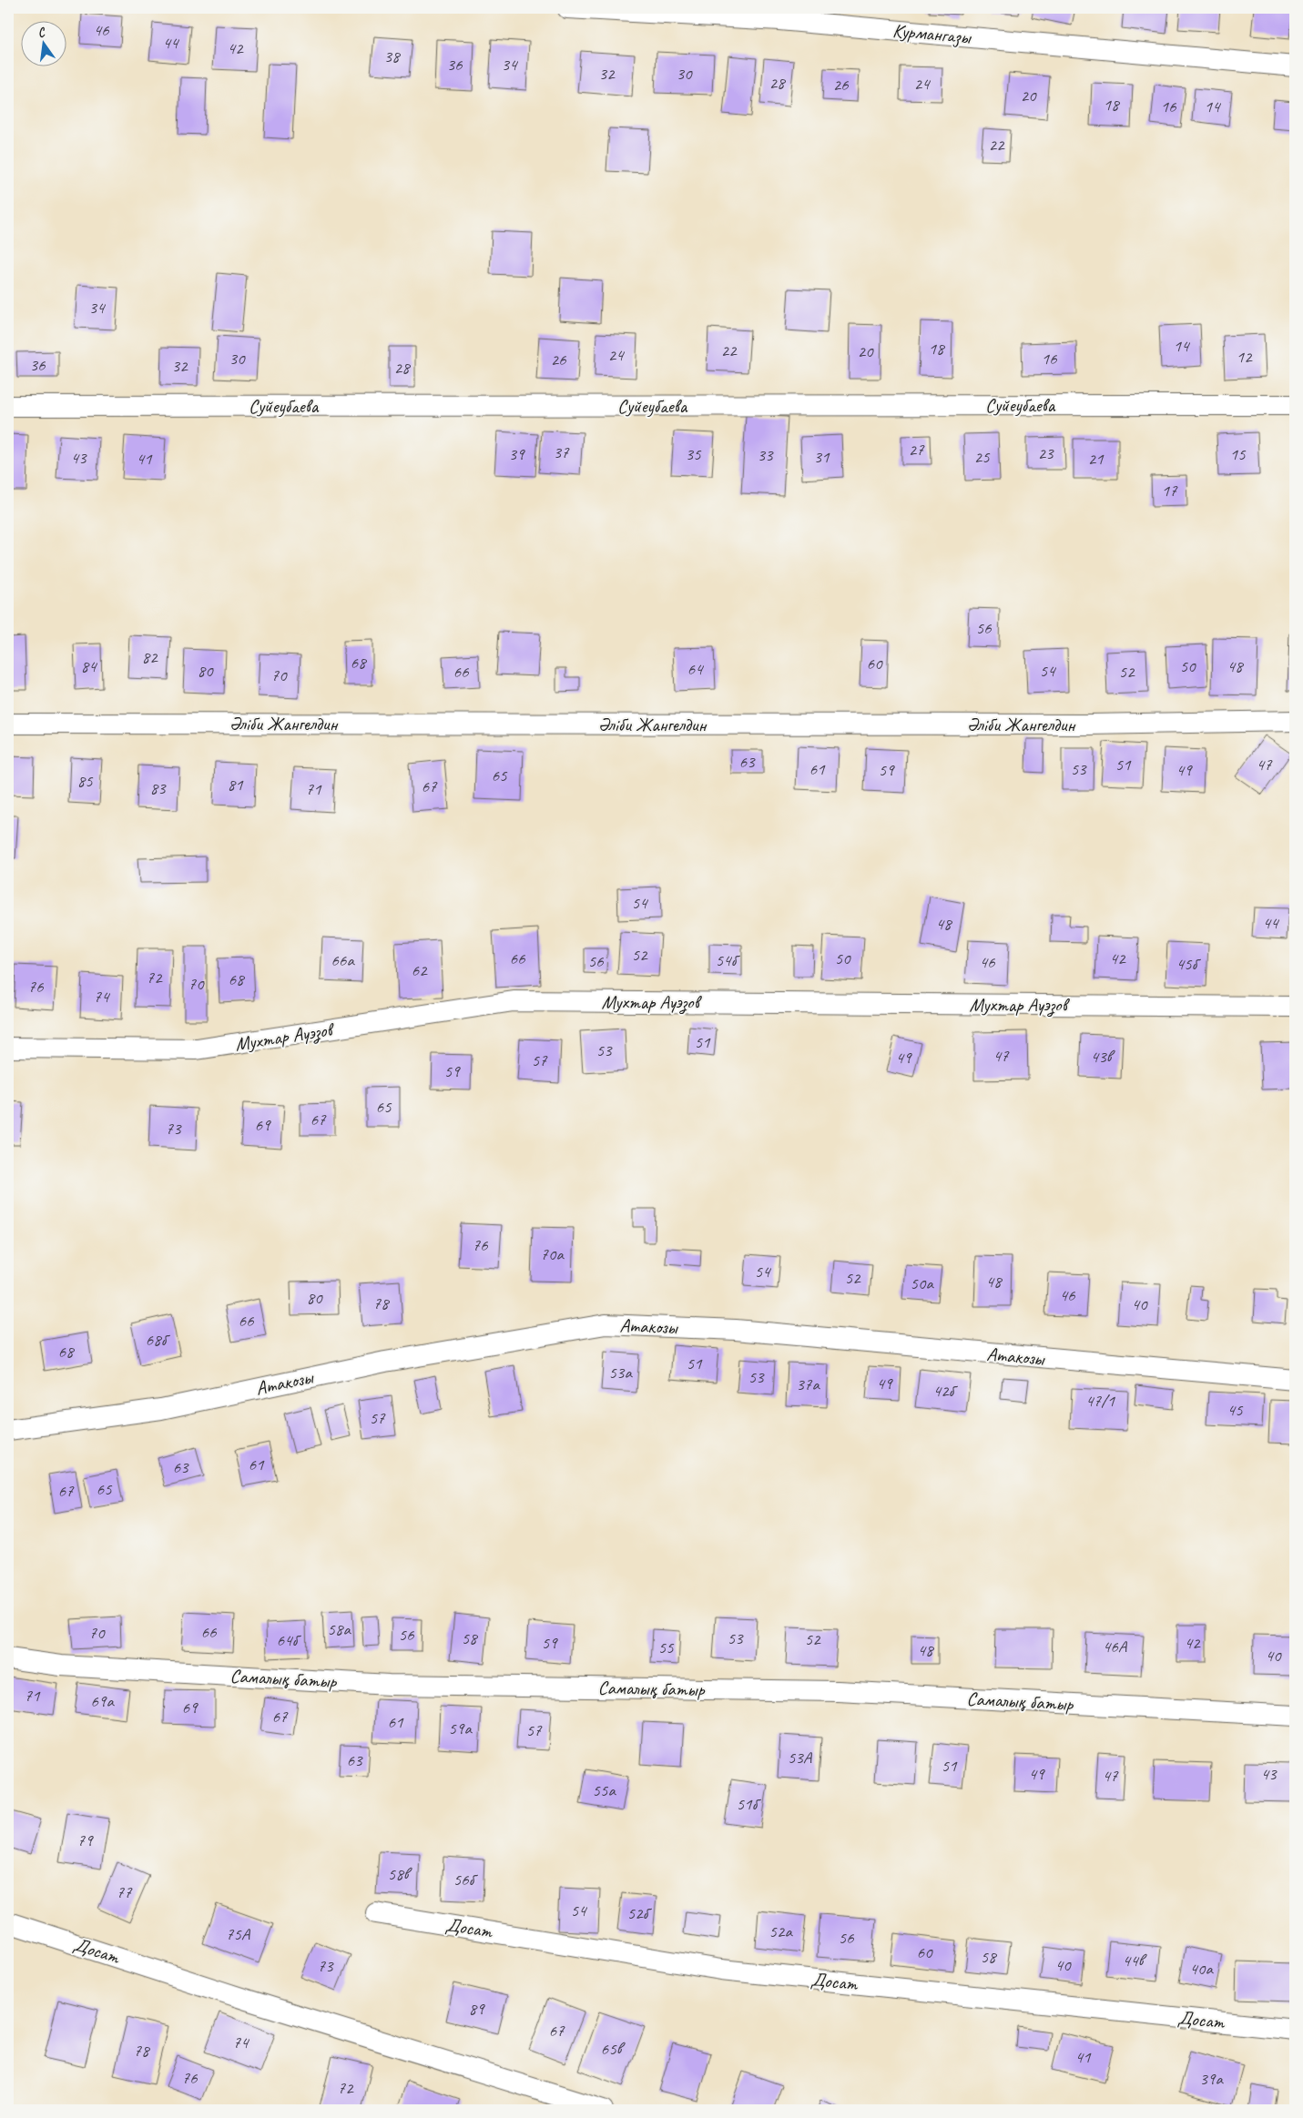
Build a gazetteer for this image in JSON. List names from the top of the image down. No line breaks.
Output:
{"streets":{"street":["Курмангазы","Суйеубаева","Әліби Жангелдин","Мухтар Ауэзов","Атакозы","Самалық батыр","Досат"]},"house_numbers":["46","44","42","38","36","34","32","30","28","24","26","20","18","16","14","22","34","14","18","22","20","24","12","30","16","26","36","32","28","27","37","23","39","35","15","33","31","25","43","41","21","17","56","82","68","60","84","50","48","64","80","54","66","52","70","63","51","47","61","53","59","49","65","85","81","67","83","71","54","44","48","52","66","50","42","66а","54б","56","46","45б","62","72","68","70","76","74","51","53","47","43в","49","57","59","65","67","69","73","76","70а","54","52","48","50а","46","80","78","40","66","68б","68","51","53а","53","49","37а","42б","47/1","45","57","61","63","65","67","58а","66","70","56","58","53","52","64б","59","42","46А","55","48","40","71","69а","69","67","61","59а","57","53А","63","51","49","43","47","55а","51б","79","58в","56б","77","54","52б","52а","75А","56","60","58","44в","40","73","40а","89","67","74","65в","78","41","76","39а","72"],"north":"top"}
